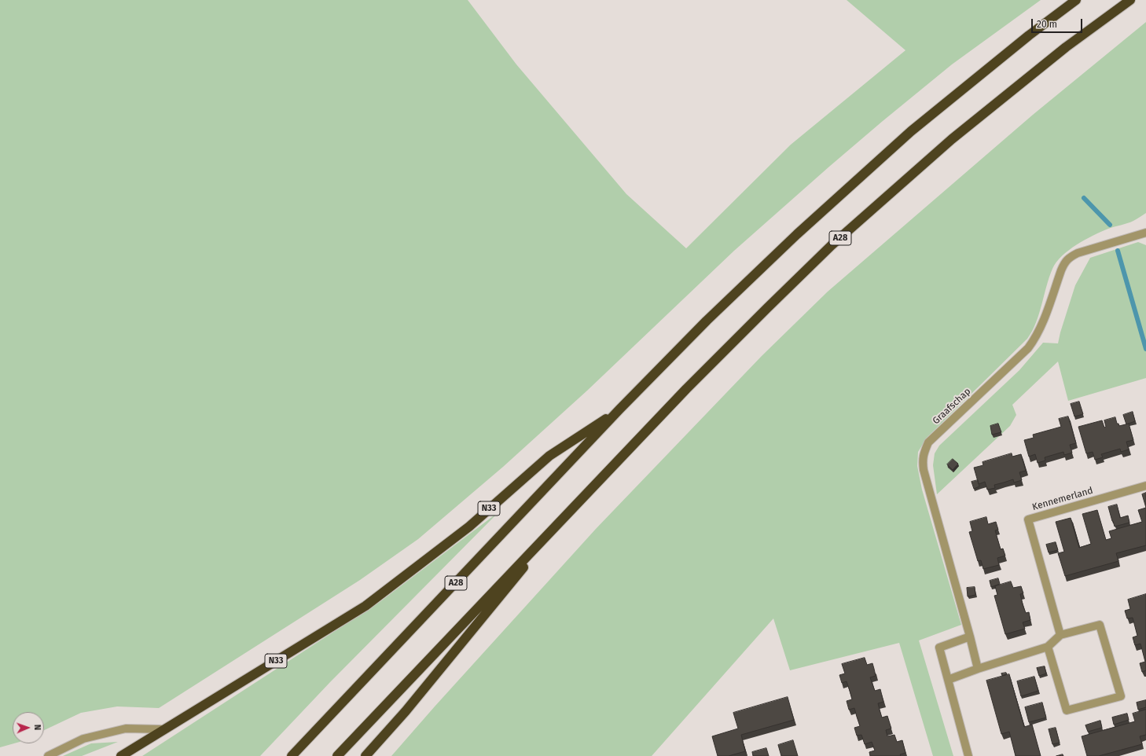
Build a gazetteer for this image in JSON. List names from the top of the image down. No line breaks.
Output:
{"streets":{"highway":["A28","N33"],"street":["Graafschap","Kennemerland"]},"crossings":[["A28","N33"]],"scale_bar":"20 m","north":"right"}
